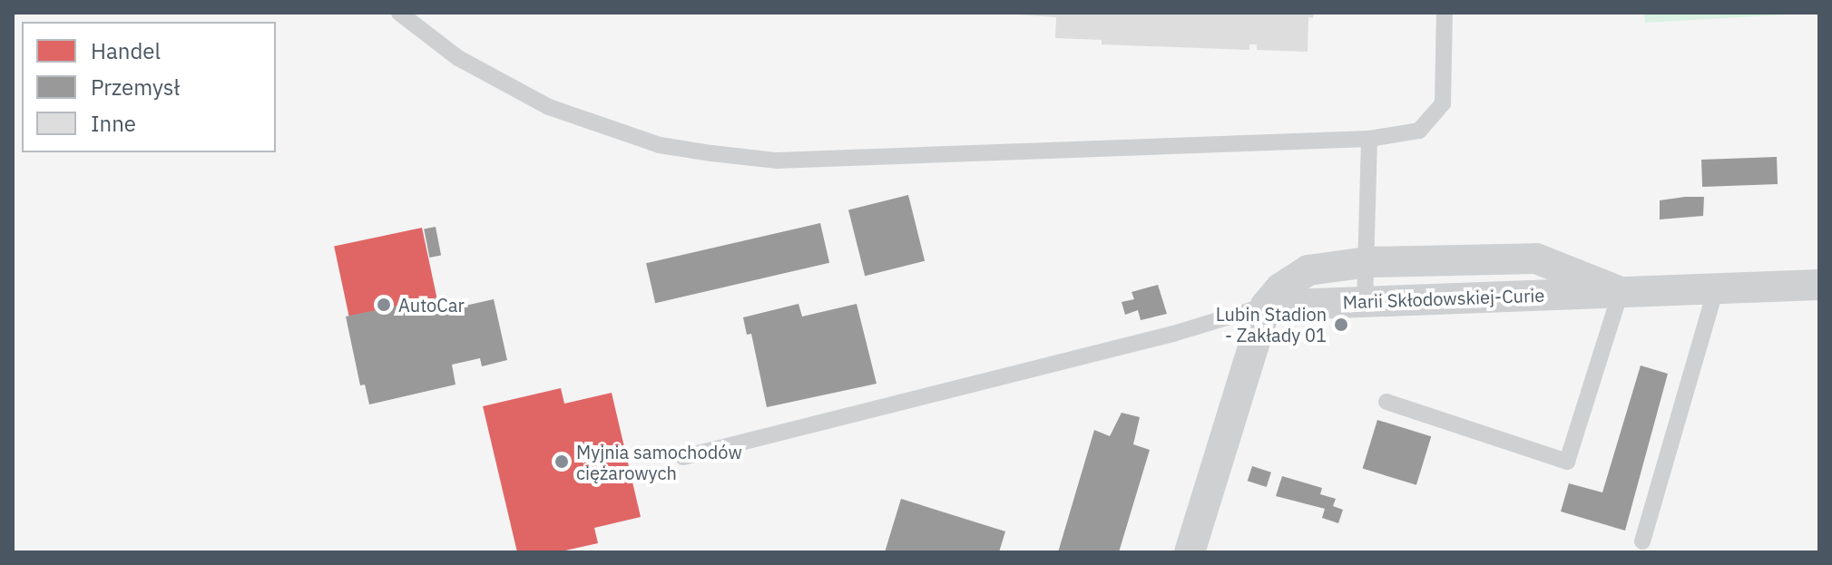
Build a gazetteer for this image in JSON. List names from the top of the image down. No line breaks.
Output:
{"streets":{"street":["Marii Skłodowskiej-Curie"]},"places":["AutoCar","Lubin Stadion - Zakłady 01","Myjnia samochodów ciężarowych"],"legend":["Handel","Przemysł","Inne"]}
